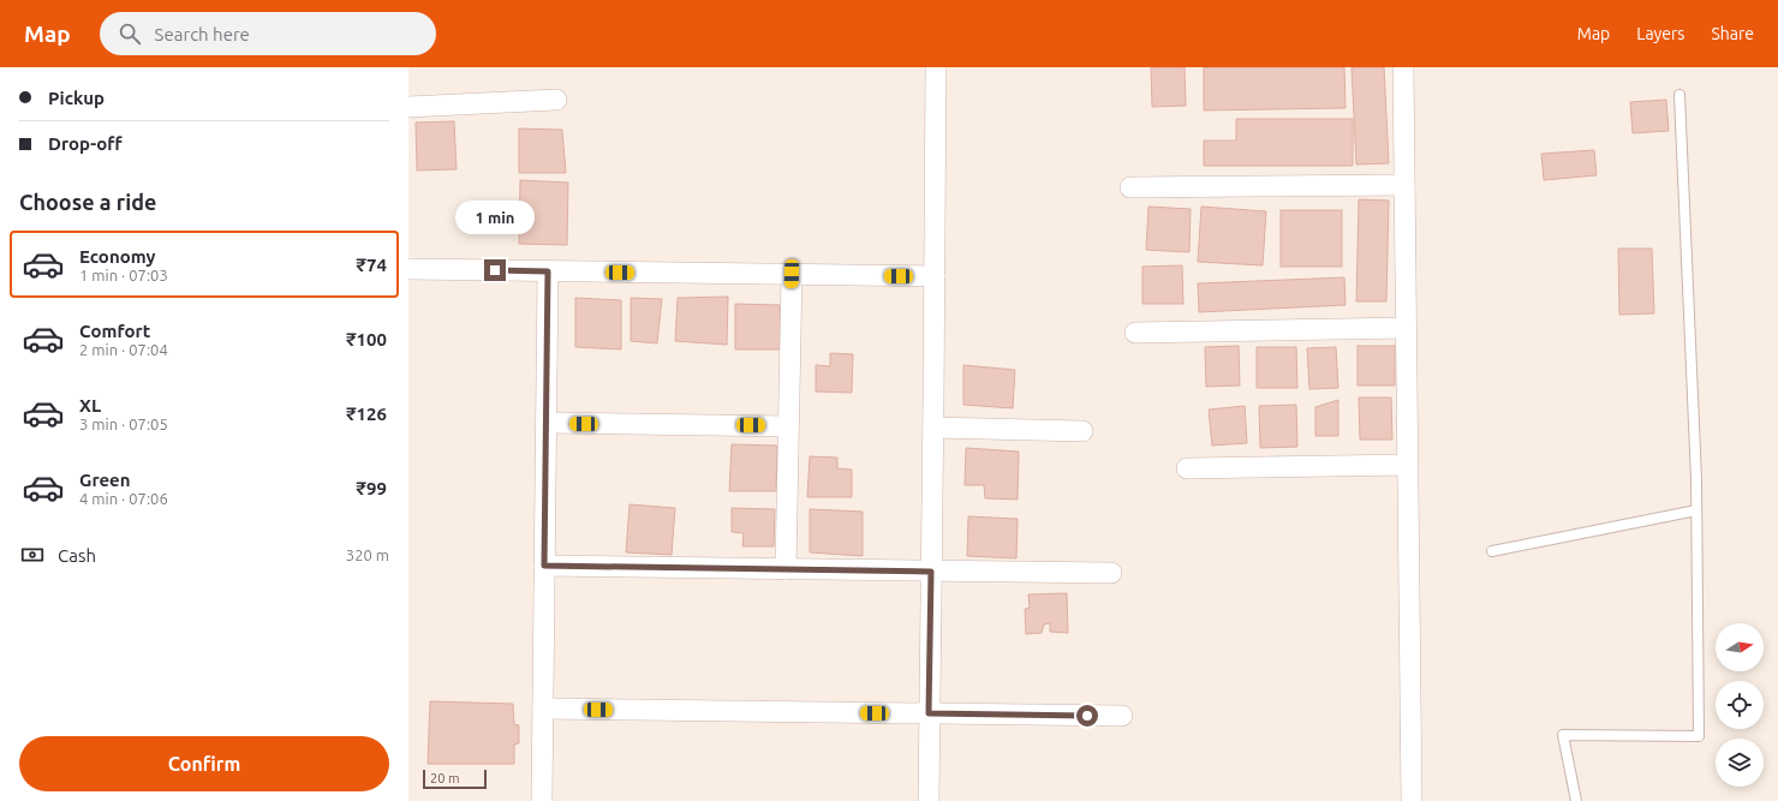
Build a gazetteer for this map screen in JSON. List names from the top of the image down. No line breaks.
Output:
{"scale_bar":"20 m","north":"right","page":{"header":"Map","search":"Search here","nav":["Map","Layers","Share"],"banner":["Pickup","Drop-off"],"heading":"Choose a ride","bubble":"1 min","list":[{"name":"Economy","note":"1 min · 07:03","value":"₹74"},{"name":"Comfort","note":"2 min · 07:04","value":"₹100"},{"name":"XL","note":"3 min · 07:05","value":"₹126"},{"name":"Green","note":"4 min · 07:06","value":"₹99"}],"pay":["Cash","320 m"],"buttons":"Confirm","scale":"20 m"}}
